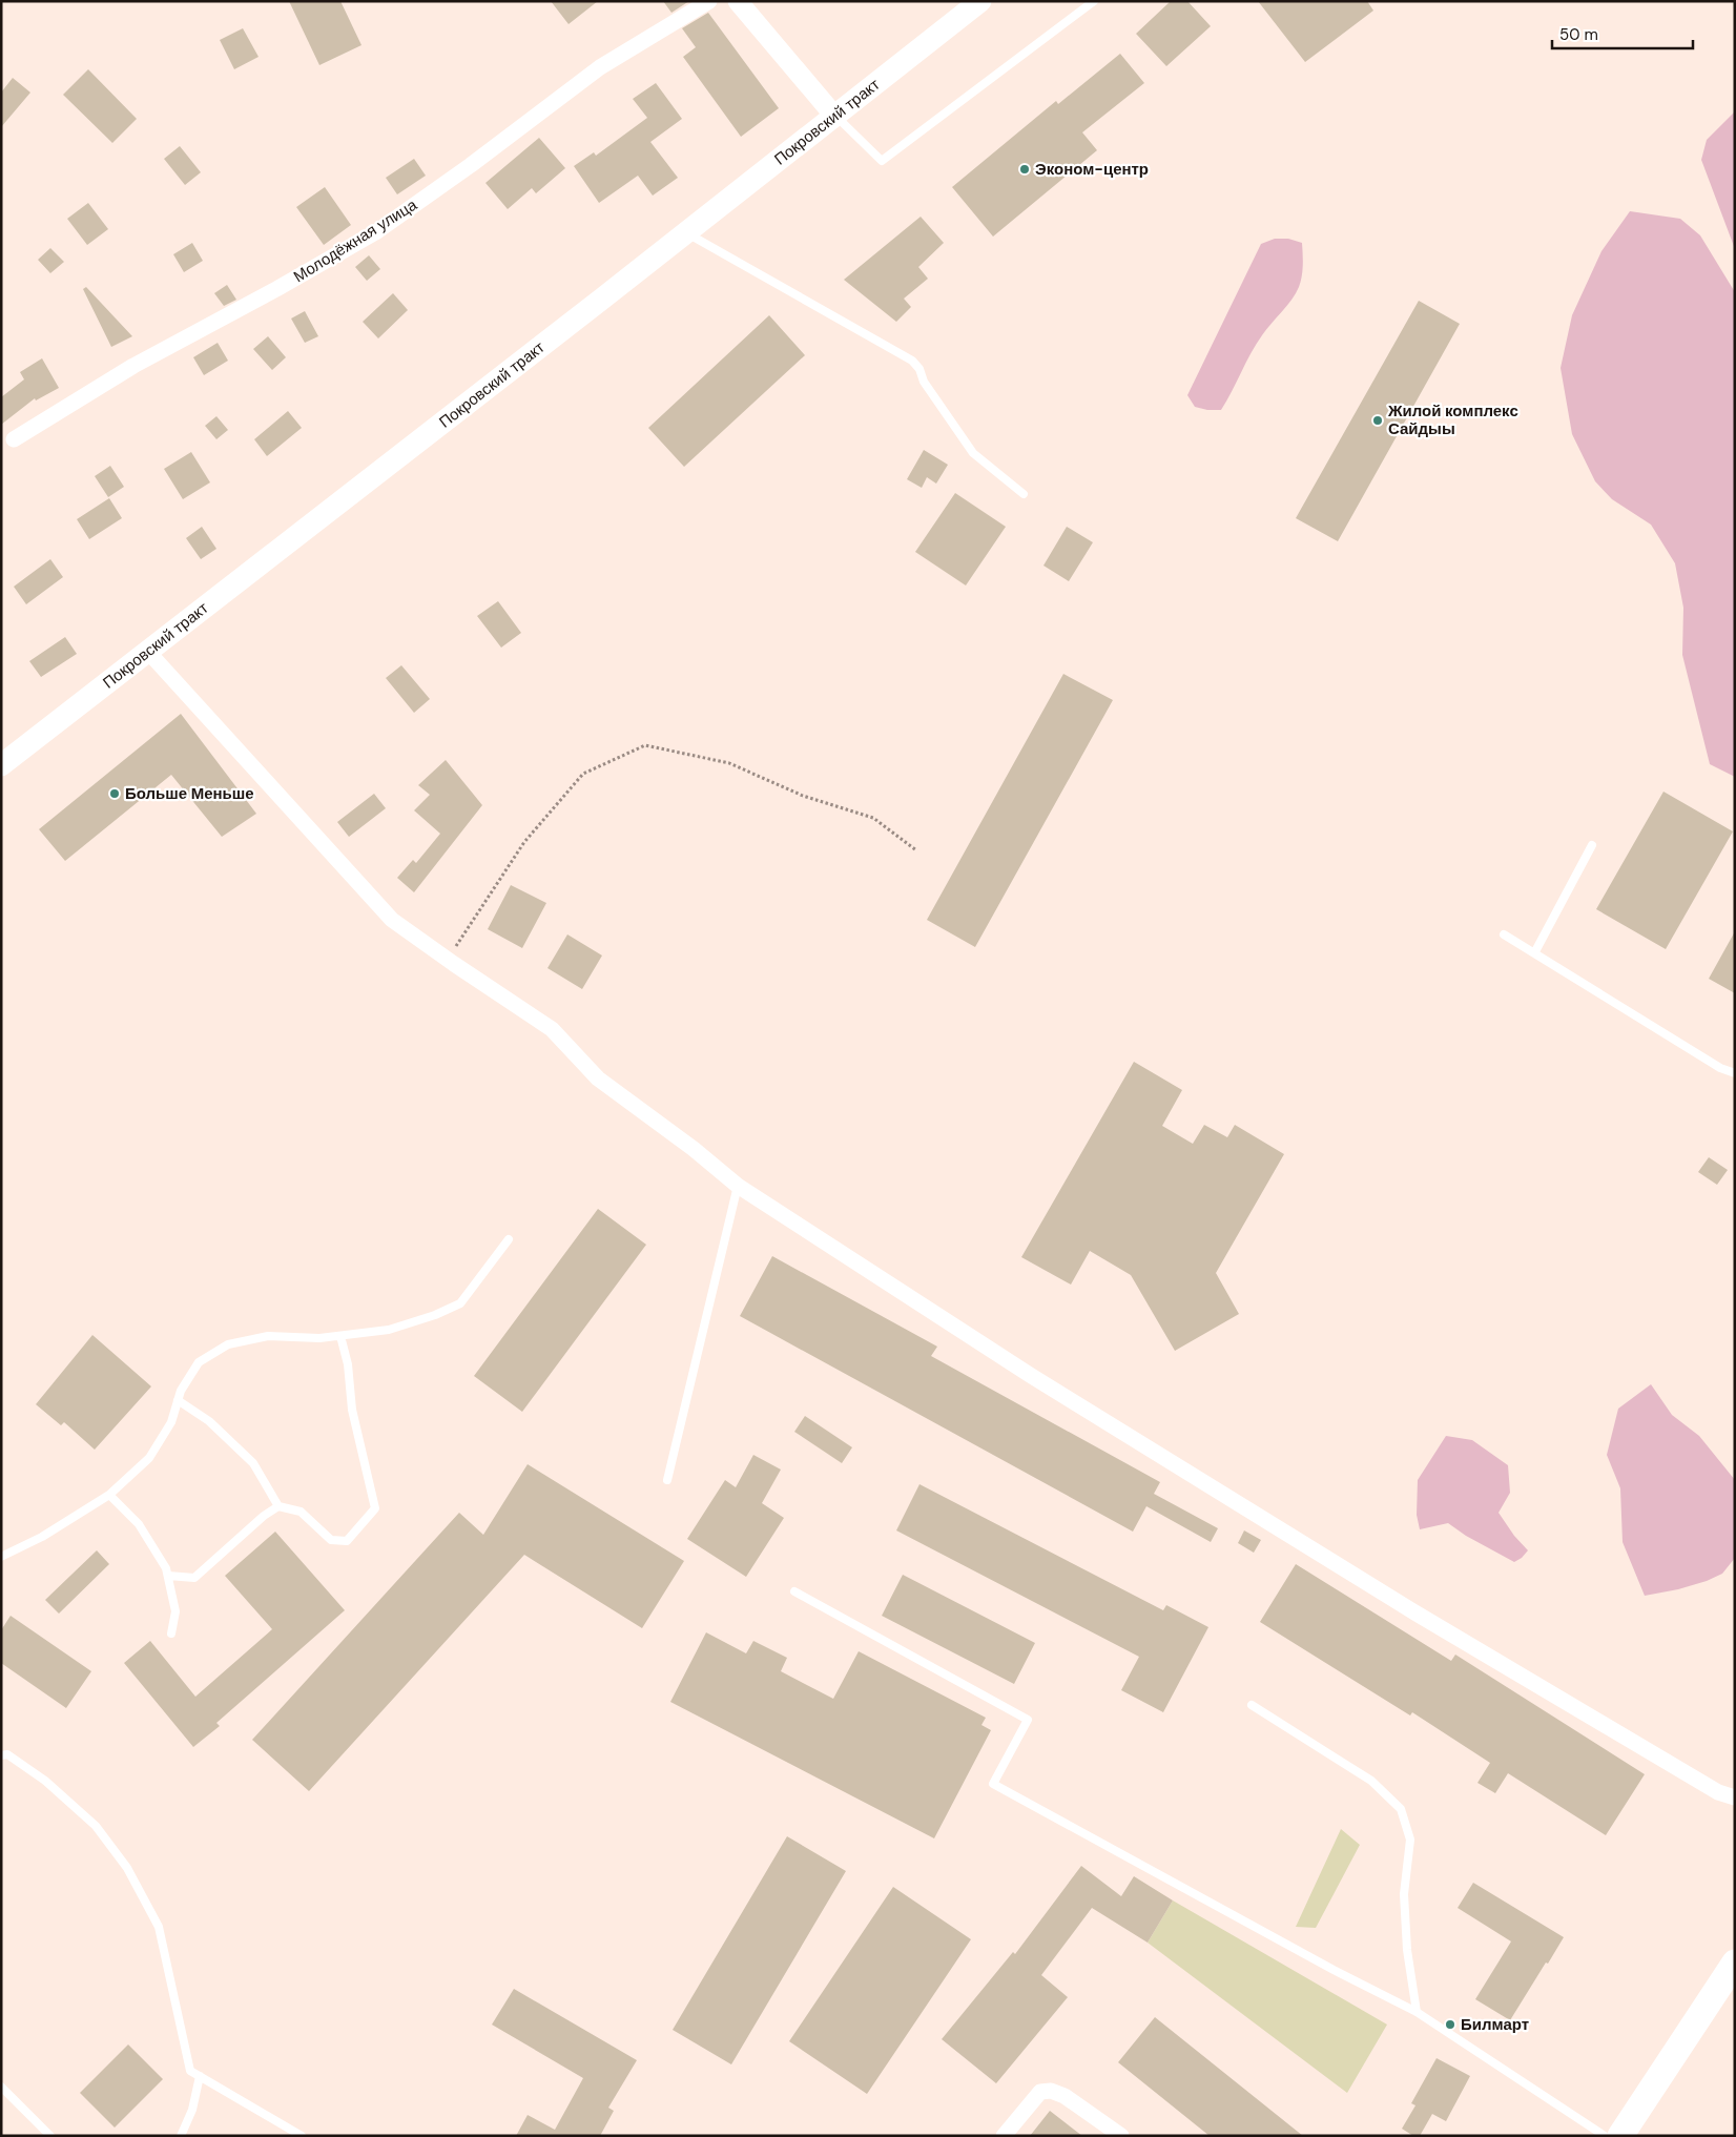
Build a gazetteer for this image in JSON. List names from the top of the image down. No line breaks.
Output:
{"streets":{"main road":["Покровский тракт"],"street":["Молодёжная улица"]},"places":["Эконом-центр","Жилой комплекс Сайдыы","Больше Меньше","Билмарт"],"scale_bar":"50 m"}
